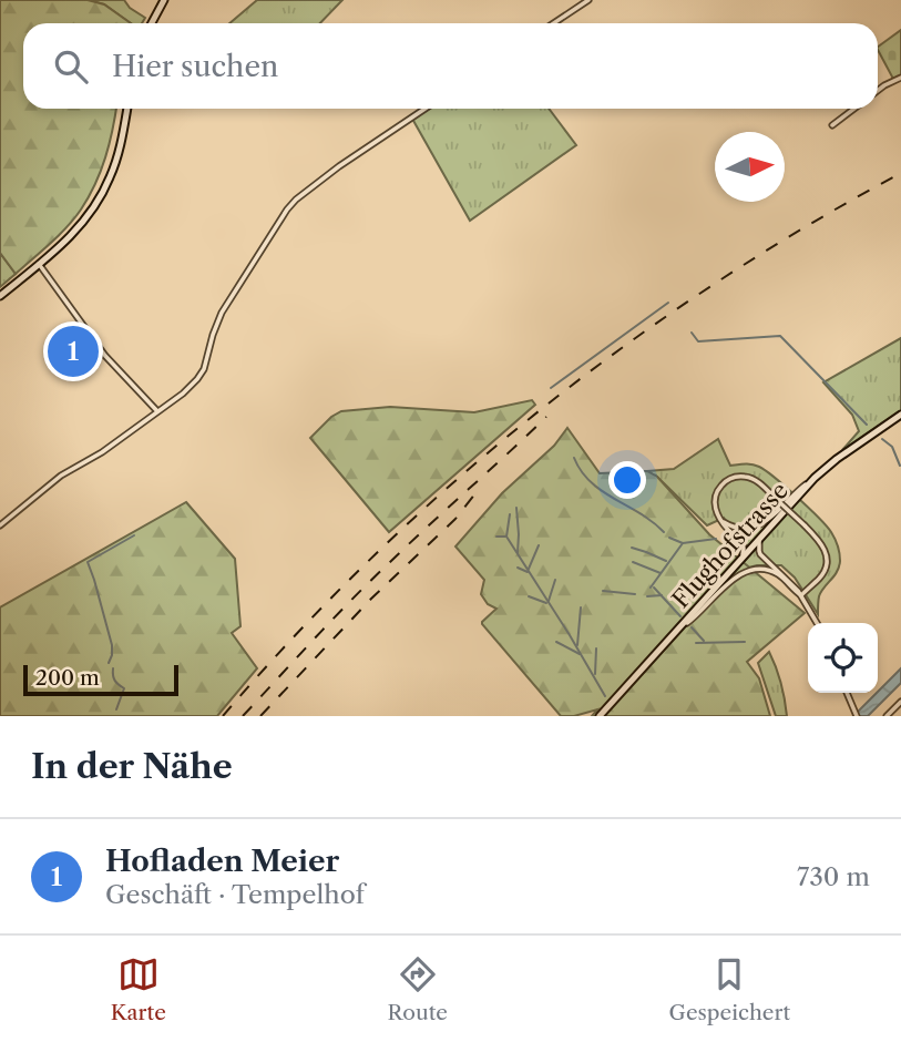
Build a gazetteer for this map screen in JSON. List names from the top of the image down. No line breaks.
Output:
{"streets":{"main road":["Flughofstrasse"]},"scale_bar":"200 m","north":"right","page":{"search":"Hier suchen","pins":"1","scale":"200 m","heading":"In der Nähe","list":[{"mark":"1","name":"Hofladen Meier","note":"Geschäft · Tempelhof","value":"730 m"}],"nav":["Karte","Route","Gespeichert"]}}
